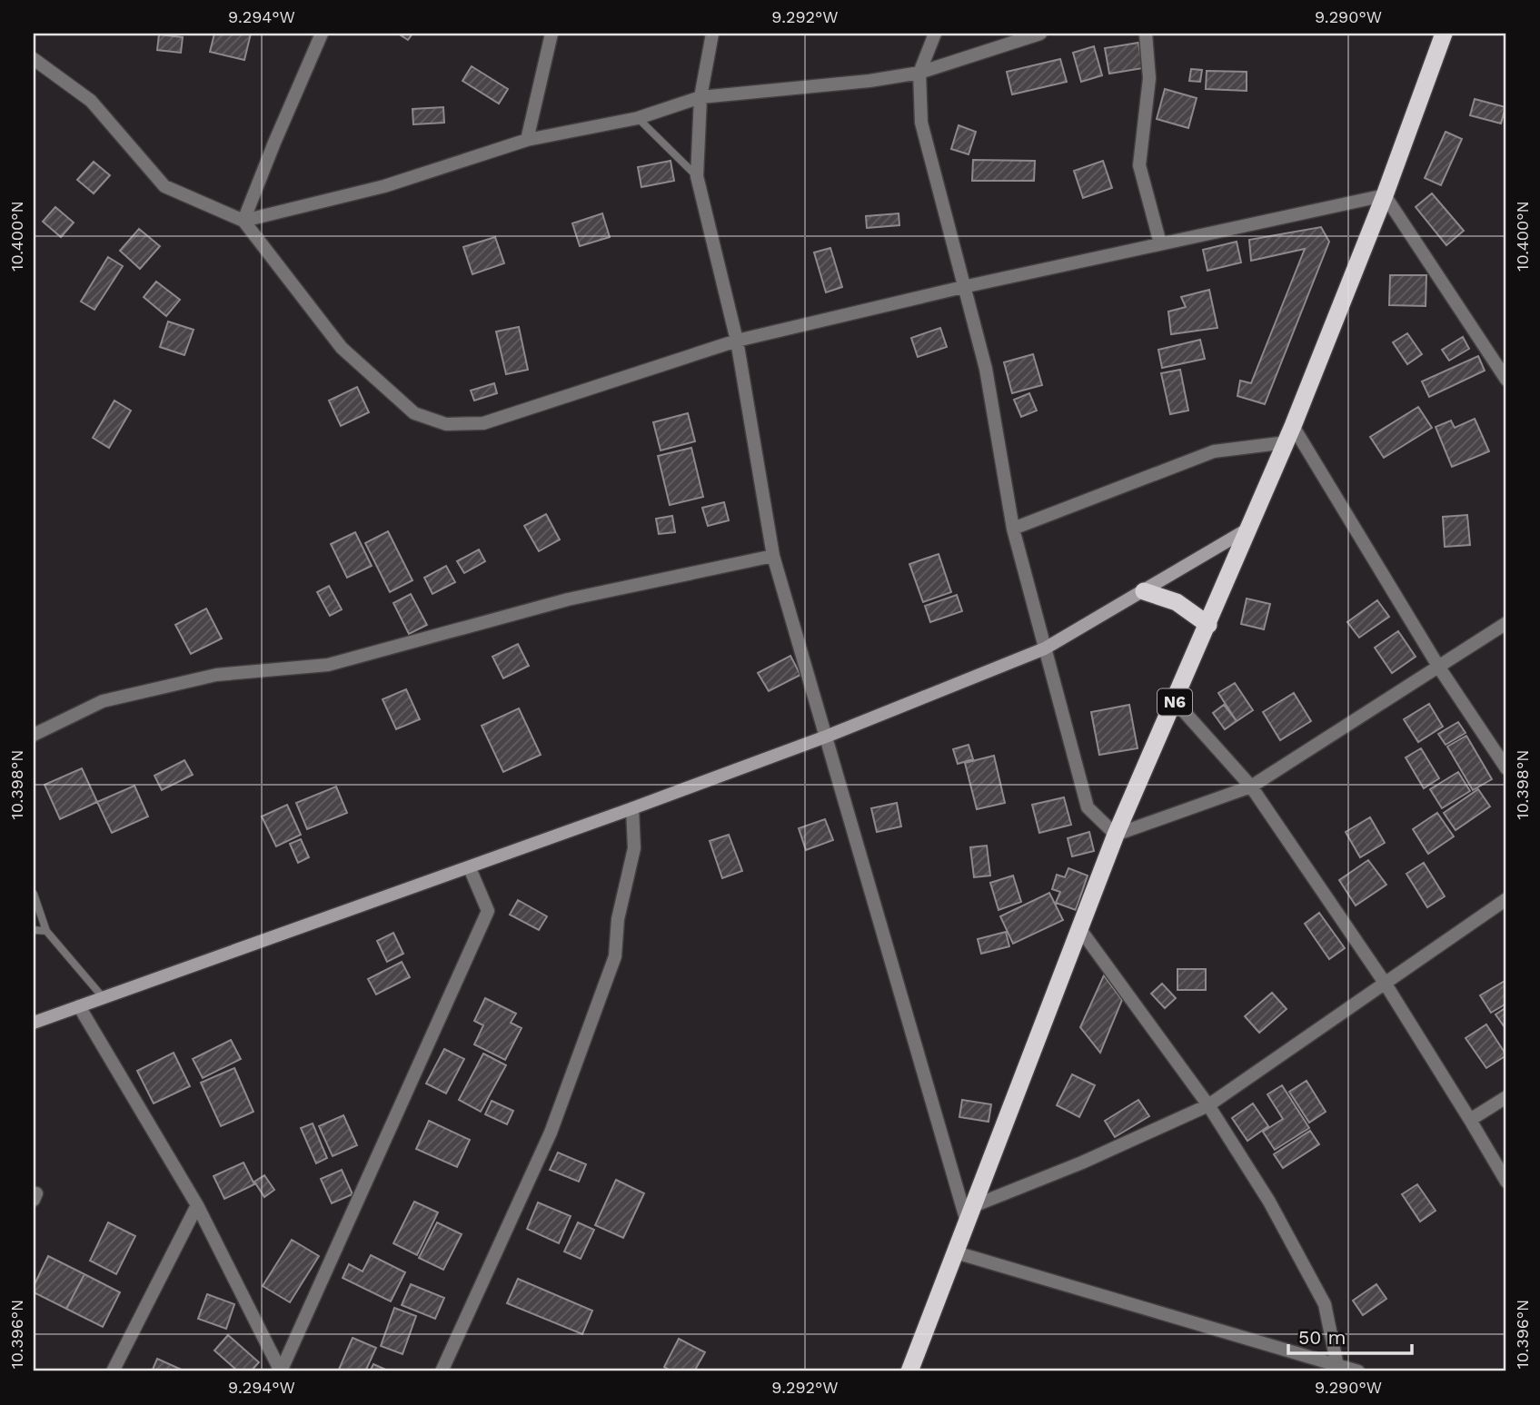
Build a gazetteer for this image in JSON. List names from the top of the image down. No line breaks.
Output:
{"streets":{"highway":["N6"]},"scale_bar":"50 m","coordinates":["9.294°W","9.292°W","9.290°W","10.400°N","10.398°N","10.396°N"]}
